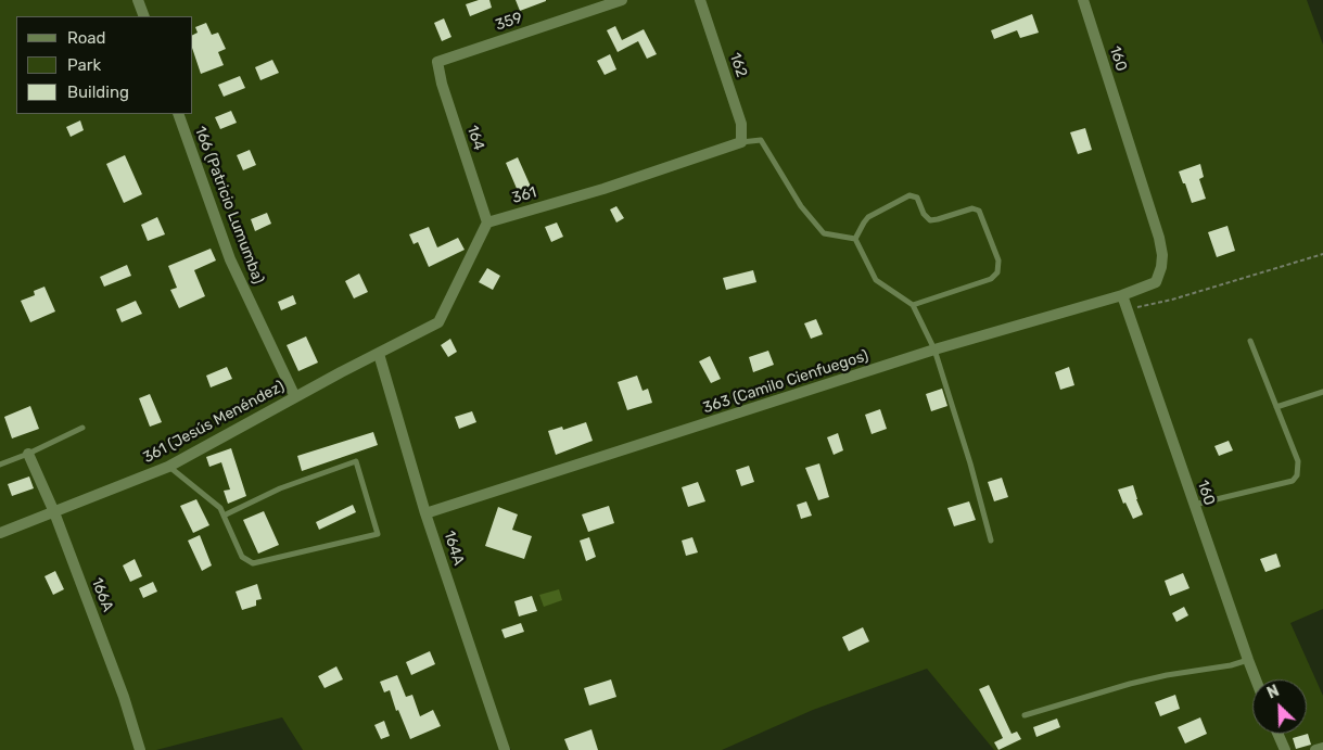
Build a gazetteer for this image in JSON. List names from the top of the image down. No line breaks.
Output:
{"streets":{"street":["359","160","162","164","361","166 (Patricio Lumumba)","363 (Camilo Cienfuegos)","361 (Jesús Menéndez)","164A","166A"]},"crossings":[["359","164"],["160","363 (Camilo Cienfuegos)"],["162","361"],["164","361"],["166 (Patricio Lumumba)","361 (Jesús Menéndez)"],["363 (Camilo Cienfuegos)","164A"],["361 (Jesús Menéndez)","164A"],["361 (Jesús Menéndez)","166A"]],"legend":["Road","Park","Building"],"north":"top left"}
